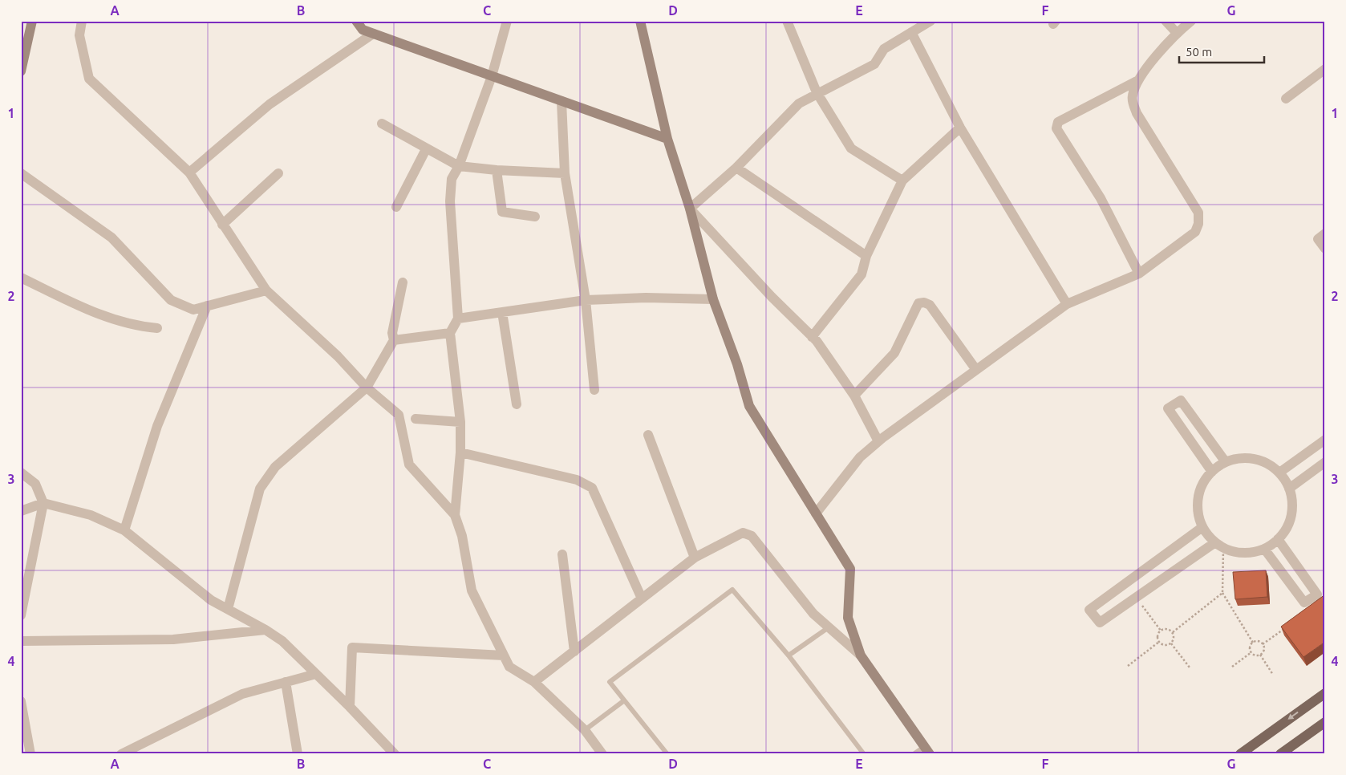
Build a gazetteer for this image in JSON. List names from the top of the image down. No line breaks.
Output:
{"scale_bar":"50 m","grid":{"columns":["A","B","C","D","E","F","G"],"rows":["1","2","3","4"]}}
